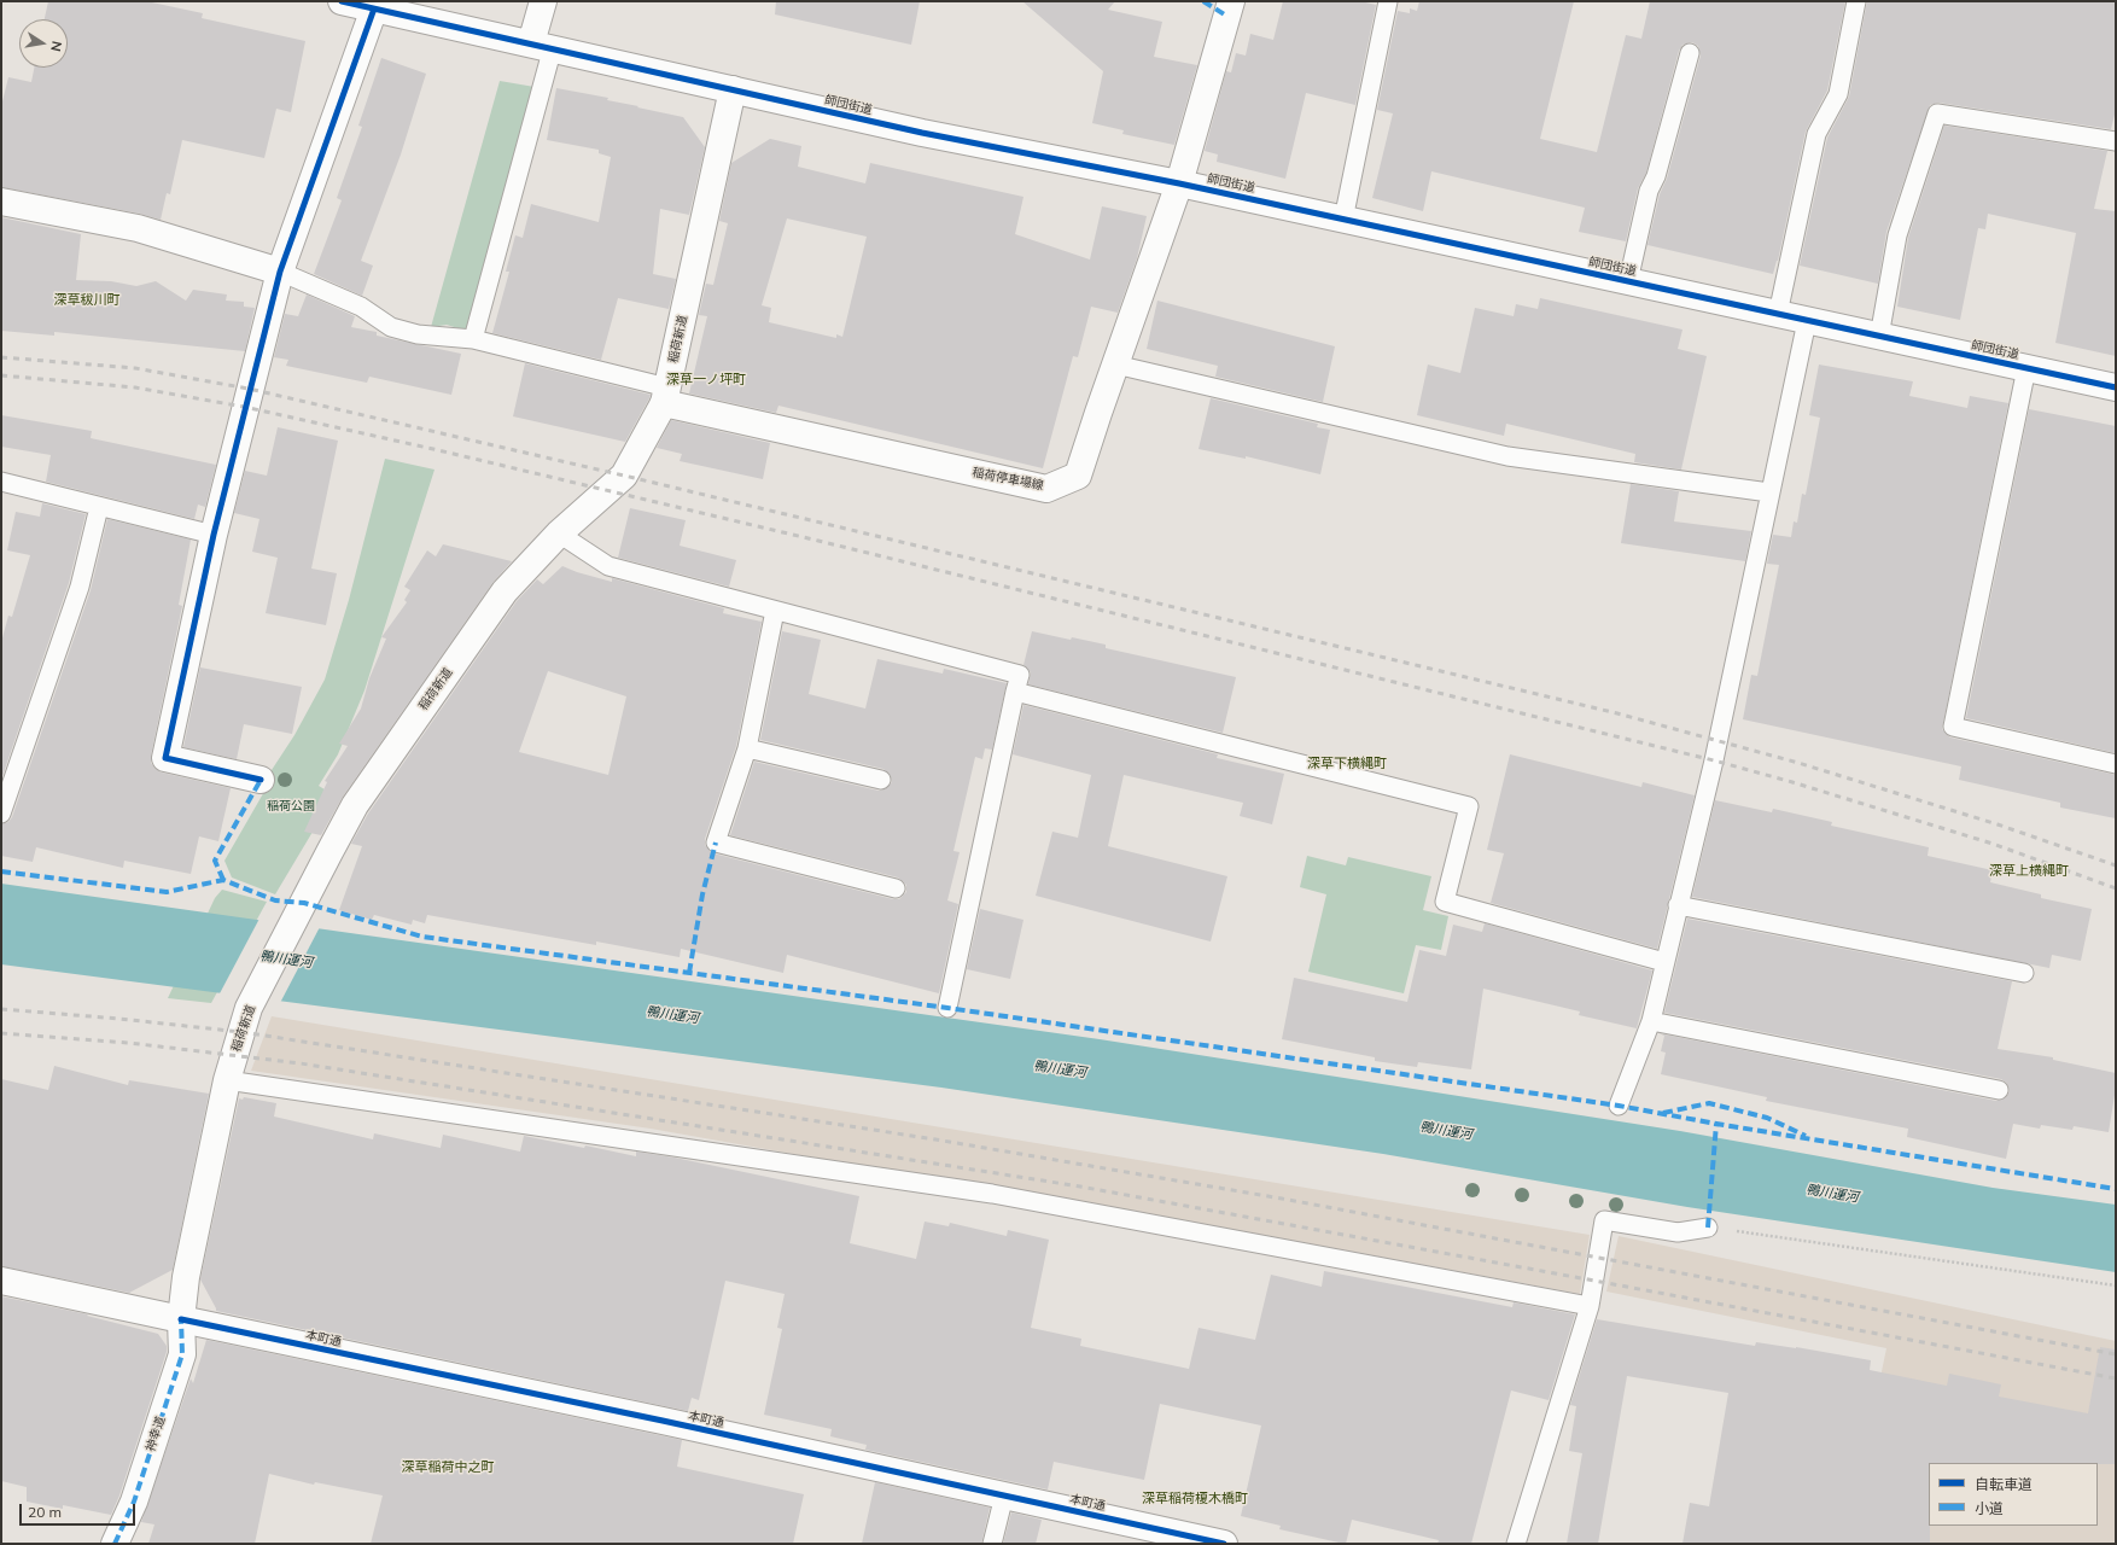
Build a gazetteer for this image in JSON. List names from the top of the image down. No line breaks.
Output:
{"streets":{"street":["師団街道","稲荷新道","稲荷停車場線","本町通","神幸道"]},"crossings":[["師団街道","稲荷新道"],["師団街道","稲荷停車場線"],["稲荷新道","稲荷停車場線"],["稲荷新道","本町通"],["稲荷新道","神幸道"],["本町通","神幸道"]],"districts":["深草秡川町","深草一ノ坪町","深草下横縄町","深草上横縄町","深草稲荷中之町","深草稲荷榎木橋町"],"water":["鴨川運河"],"parks":["稲荷公園"],"legend":["自転車道","小道"],"scale_bar":"20 m","north":"right"}
